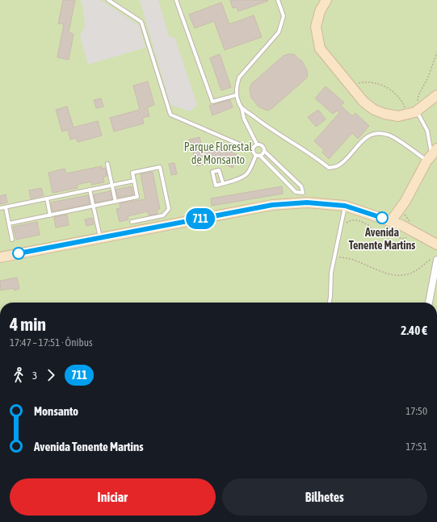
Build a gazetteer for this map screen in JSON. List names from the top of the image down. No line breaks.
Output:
{"parks":["Parque Florestal de Monsanto"],"places":["Avenida Tenente Martins"],"lines":["bus line 711"],"page":{"on_map":"711","heading":["4 min","17:47 – 17:51 · Ônibus","2.40 €"],"legs":["3","711"],"list":[{"name":"Monsanto","value":"17:50"},{"name":"Avenida Tenente Martins","value":"17:51"}],"buttons":["Iniciar","Bilhetes"]}}
